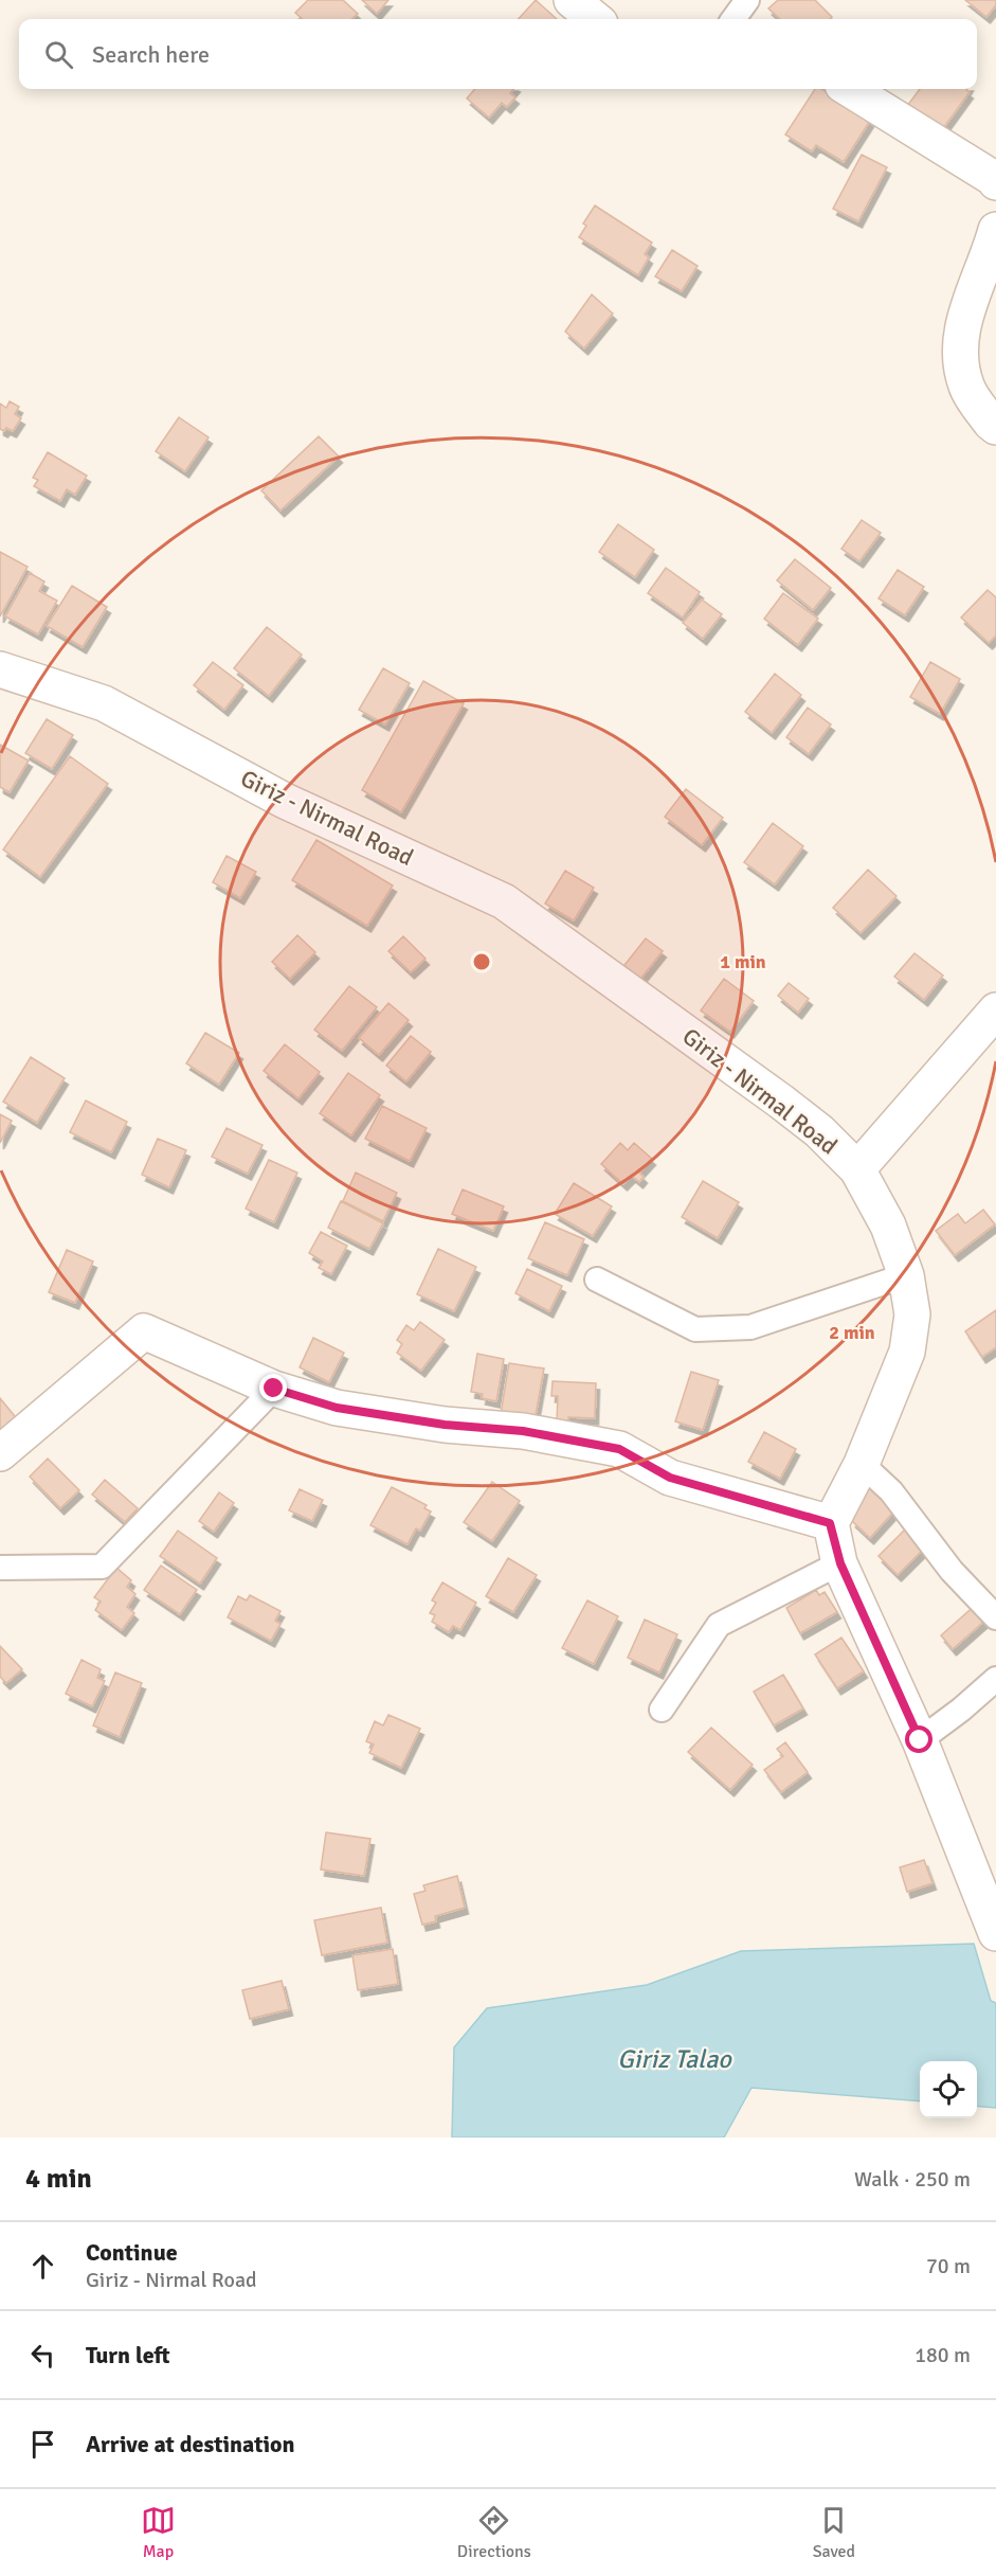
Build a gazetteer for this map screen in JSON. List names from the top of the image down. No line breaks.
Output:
{"streets":{"main road":["Giriz - Nirmal Road"]},"water":["Giriz Talao"],"page":{"search":"Search here","heading":["4 min","Walk · 250 m"],"list":[["Continue","Giriz - Nirmal Road","70 m"],["Turn left","180 m"],"Arrive at destination"],"nav":["Map","Directions","Saved"]},"rings":["1 min","2 min"]}
